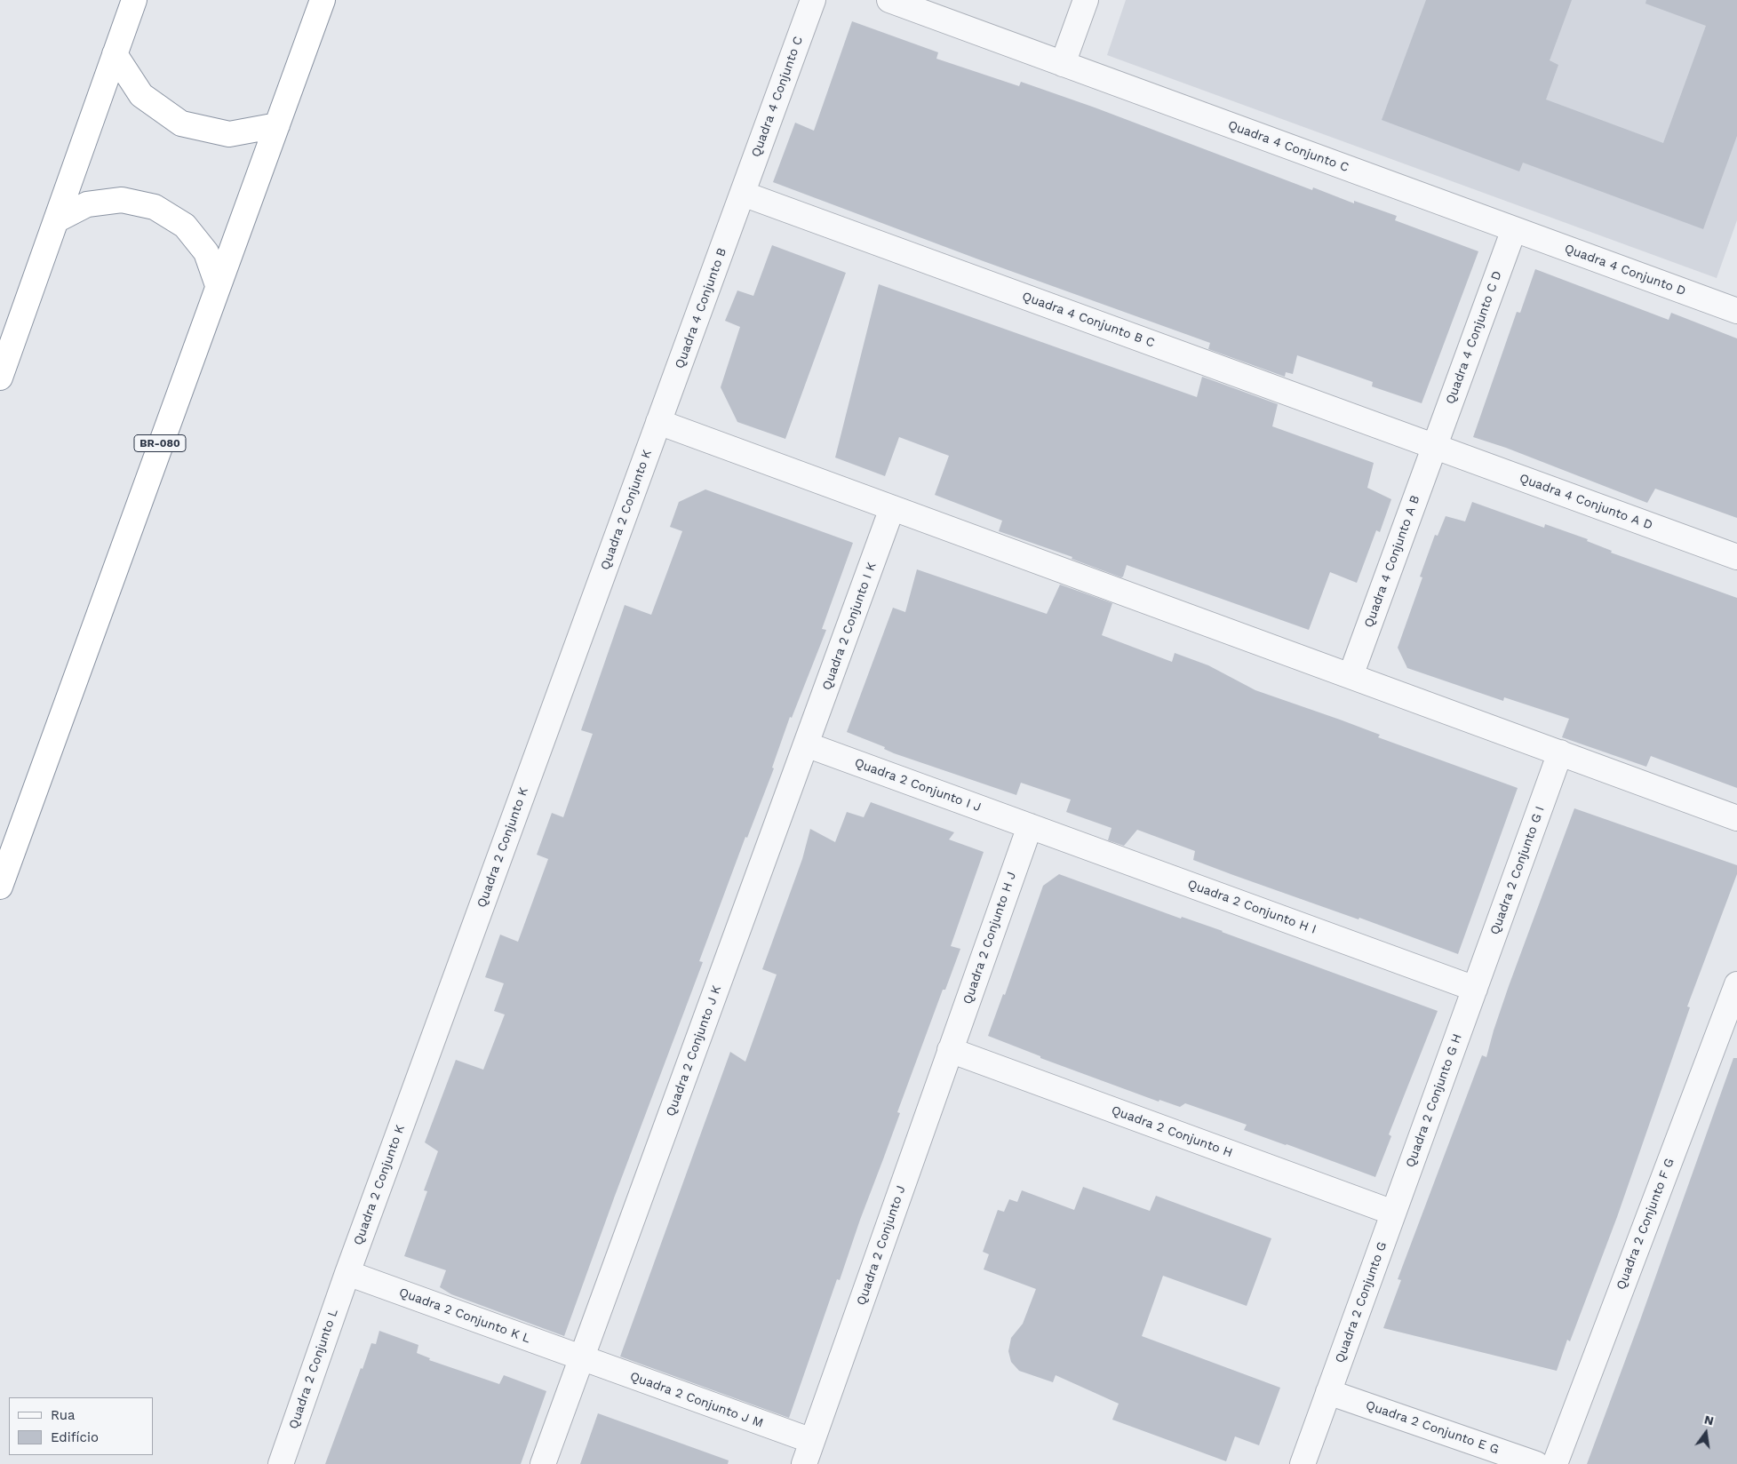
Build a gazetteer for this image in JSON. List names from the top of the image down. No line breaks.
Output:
{"streets":{"highway":["BR-080"],"street":["Quadra 4 Conjunto C","Quadra 4 Conjunto D","Quadra 4 Conjunto B","Quadra 4 Conjunto B C","Quadra 4 Conjunto C D","Quadra 4 Conjunto A D","Quadra 2 Conjunto K","Quadra 4 Conjunto A B","Quadra 2 Conjunto I K","Quadra 2 Conjunto I J","Quadra 2 Conjunto G I","Quadra 2 Conjunto H I","Quadra 2 Conjunto H J","Quadra 2 Conjunto J K","Quadra 2 Conjunto G H","Quadra 2 Conjunto H","Quadra 2 Conjunto F G","Quadra 2 Conjunto J","Quadra 2 Conjunto G","Quadra 2 Conjunto K L","Quadra 2 Conjunto L","Quadra 2 Conjunto J M","Quadra 2 Conjunto E G"]},"crossings":[["Quadra 4 Conjunto C","Quadra 4 Conjunto D"],["Quadra 4 Conjunto C","Quadra 4 Conjunto B"],["Quadra 4 Conjunto C","Quadra 4 Conjunto B C"],["Quadra 4 Conjunto C","Quadra 4 Conjunto C D"],["Quadra 4 Conjunto D","Quadra 4 Conjunto C D"],["Quadra 4 Conjunto B","Quadra 4 Conjunto B C"],["Quadra 4 Conjunto B","Quadra 2 Conjunto K"],["Quadra 4 Conjunto B C","Quadra 4 Conjunto C D"],["Quadra 4 Conjunto B C","Quadra 4 Conjunto A D"],["Quadra 4 Conjunto B C","Quadra 4 Conjunto A B"],["Quadra 4 Conjunto C D","Quadra 4 Conjunto A D"],["Quadra 4 Conjunto C D","Quadra 4 Conjunto A B"],["Quadra 4 Conjunto A D","Quadra 4 Conjunto A B"],["Quadra 2 Conjunto K","Quadra 2 Conjunto K L"],["Quadra 2 Conjunto K","Quadra 2 Conjunto L"],["Quadra 2 Conjunto I K","Quadra 2 Conjunto I J"],["Quadra 2 Conjunto I K","Quadra 2 Conjunto J K"],["Quadra 2 Conjunto I J","Quadra 2 Conjunto H I"],["Quadra 2 Conjunto I J","Quadra 2 Conjunto H J"],["Quadra 2 Conjunto I J","Quadra 2 Conjunto J K"],["Quadra 2 Conjunto G I","Quadra 2 Conjunto H I"],["Quadra 2 Conjunto G I","Quadra 2 Conjunto G H"],["Quadra 2 Conjunto H I","Quadra 2 Conjunto H J"],["Quadra 2 Conjunto H I","Quadra 2 Conjunto G H"],["Quadra 2 Conjunto H J","Quadra 2 Conjunto H"],["Quadra 2 Conjunto H J","Quadra 2 Conjunto J"],["Quadra 2 Conjunto J K","Quadra 2 Conjunto K L"],["Quadra 2 Conjunto J K","Quadra 2 Conjunto J M"],["Quadra 2 Conjunto G H","Quadra 2 Conjunto H"],["Quadra 2 Conjunto G H","Quadra 2 Conjunto G"],["Quadra 2 Conjunto H","Quadra 2 Conjunto J"],["Quadra 2 Conjunto H","Quadra 2 Conjunto G"],["Quadra 2 Conjunto J","Quadra 2 Conjunto J M"],["Quadra 2 Conjunto G","Quadra 2 Conjunto E G"],["Quadra 2 Conjunto K L","Quadra 2 Conjunto L"],["Quadra 2 Conjunto K L","Quadra 2 Conjunto J M"]],"legend":["Rua","Edifício"],"north":"top"}
